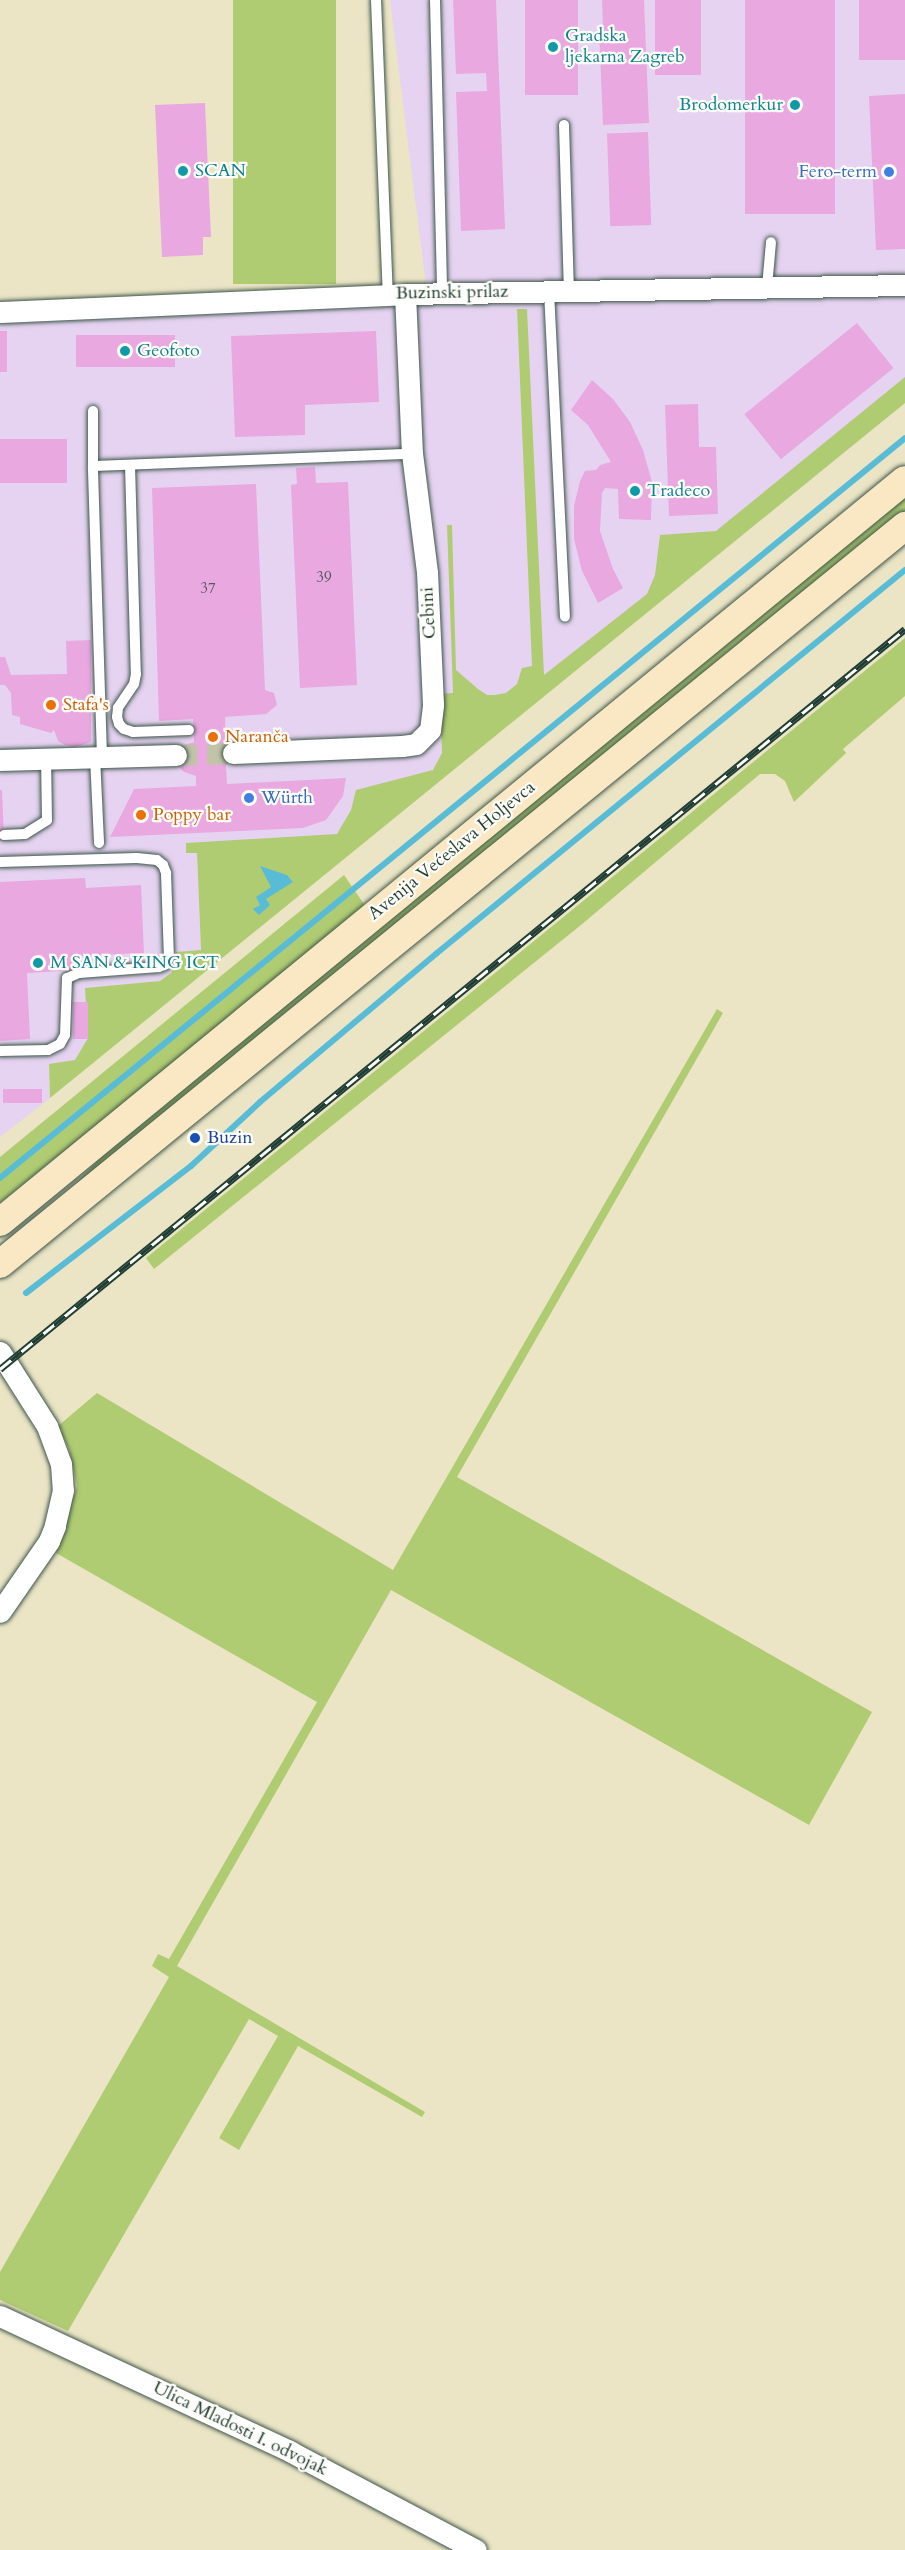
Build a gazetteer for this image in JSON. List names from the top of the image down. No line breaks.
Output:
{"streets":{"main road":["Avenija Većeslava Holjevca"],"street":["Buzinski prilaz","Cebini","Ulica Mladosti I. odvojak"]},"crossings":[["Buzinski prilaz","Cebini"]],"places":["Gradska ljekarna Zagreb","Brodomerkur","SCAN","Fero-term","Geofoto","Tradeco","Stafa's","Naranča","Würth","Poppy bar","M SAN & KING ICT","Buzin"],"house_numbers":["39","37"]}
